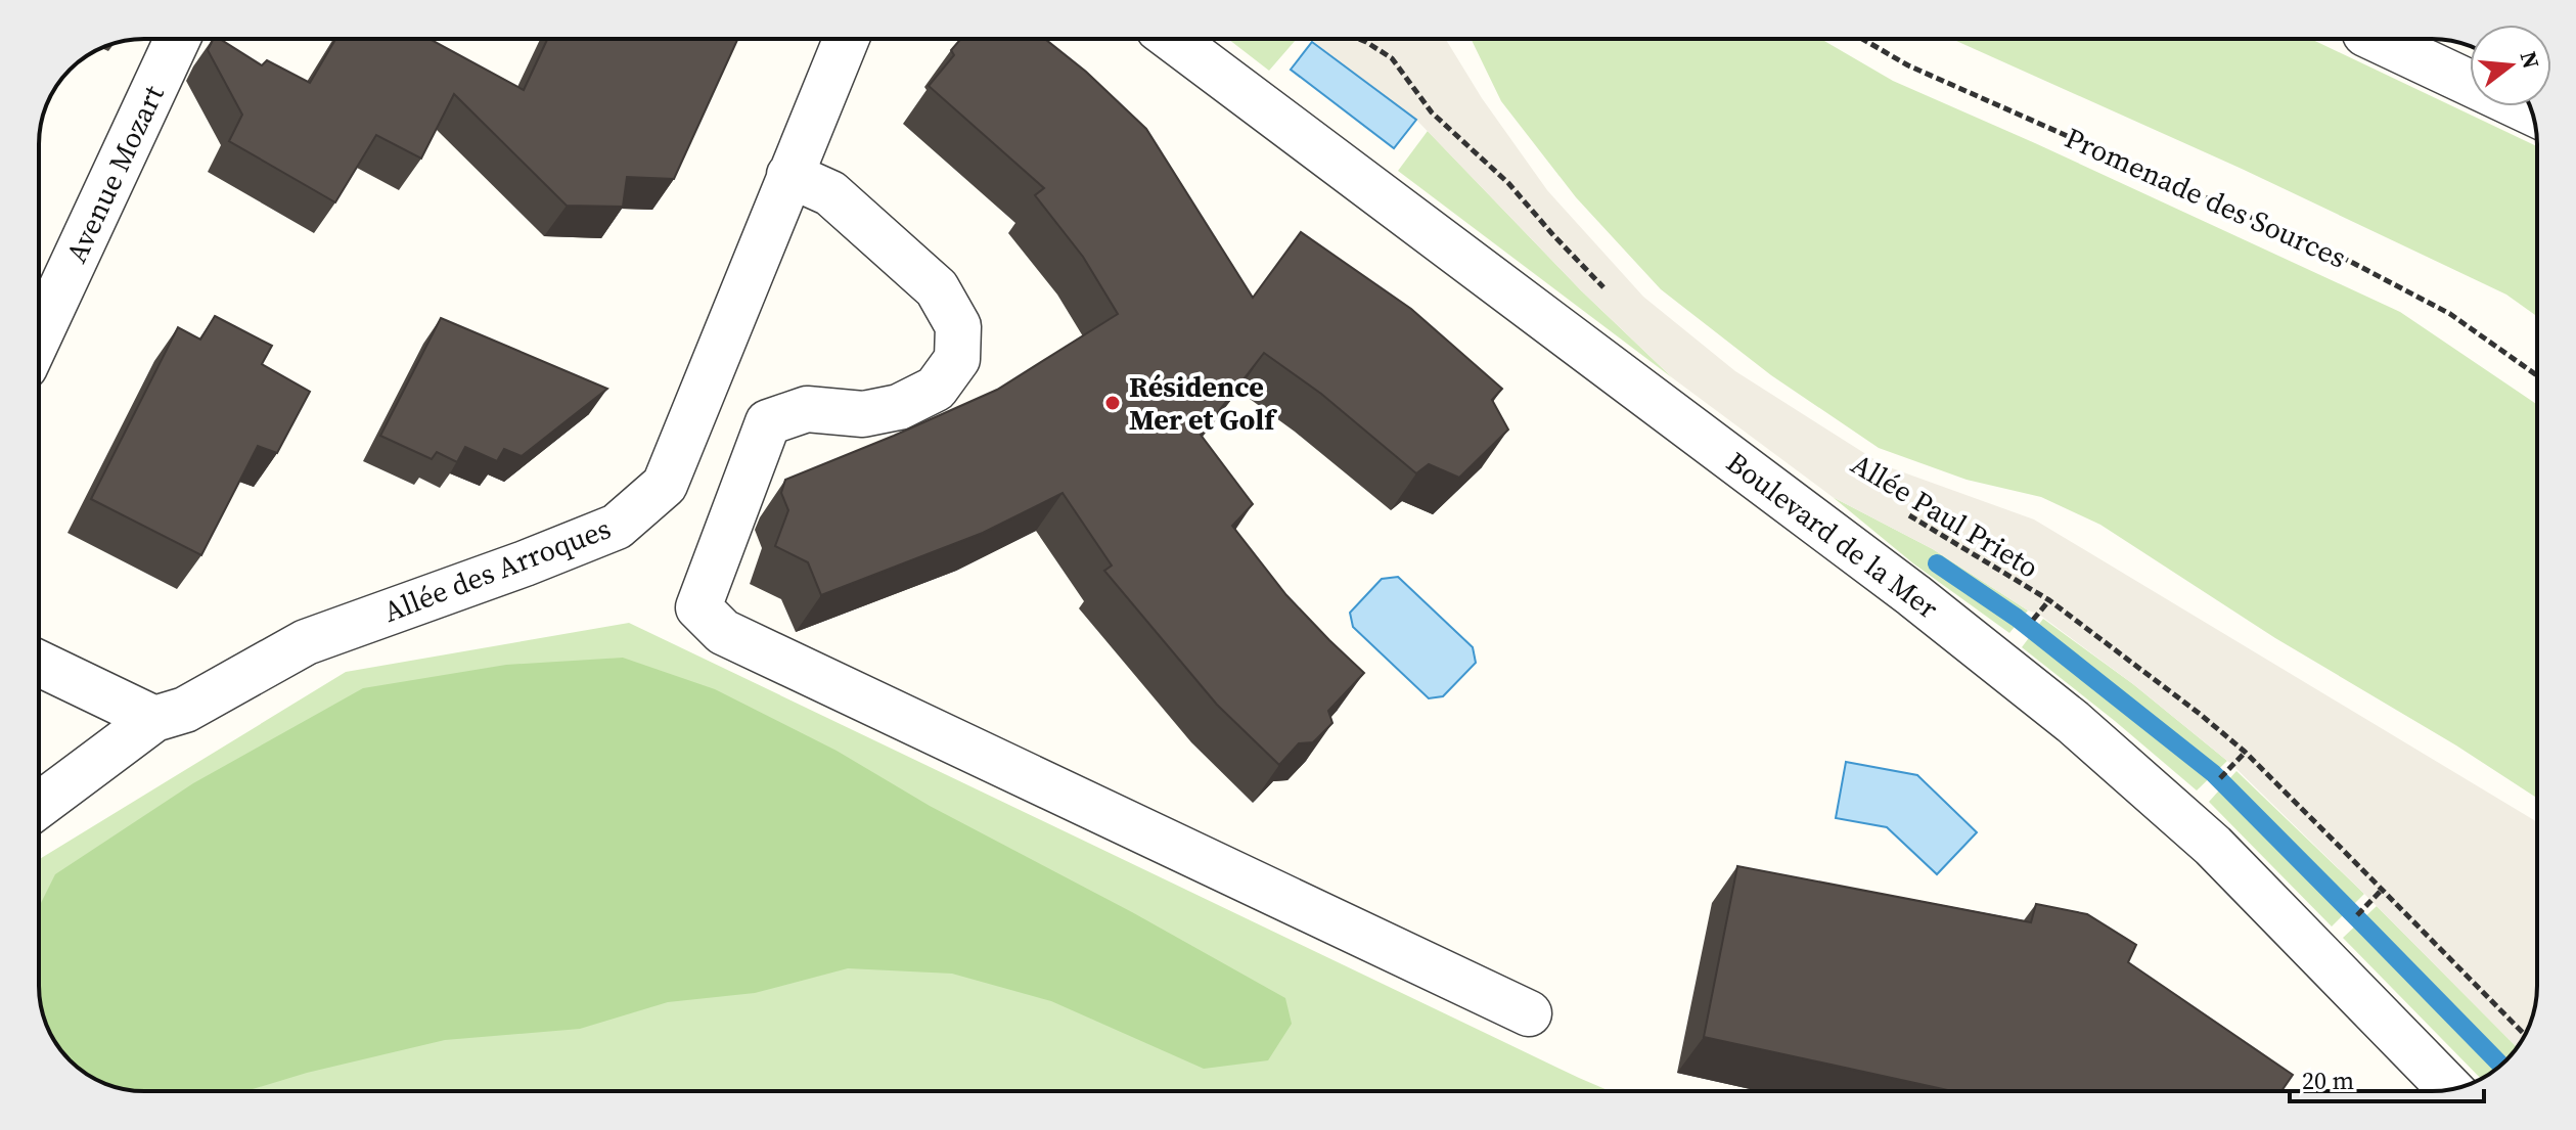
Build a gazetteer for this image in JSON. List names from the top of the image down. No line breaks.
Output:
{"streets":{"street":["Avenue Mozart","Boulevard de la Mer","Allée des Arroques"],"path":["Promenade des Sources","Allée Paul Prieto"]},"places":["Résidence Mer et Golf"],"scale_bar":"20 m","north":"right"}
